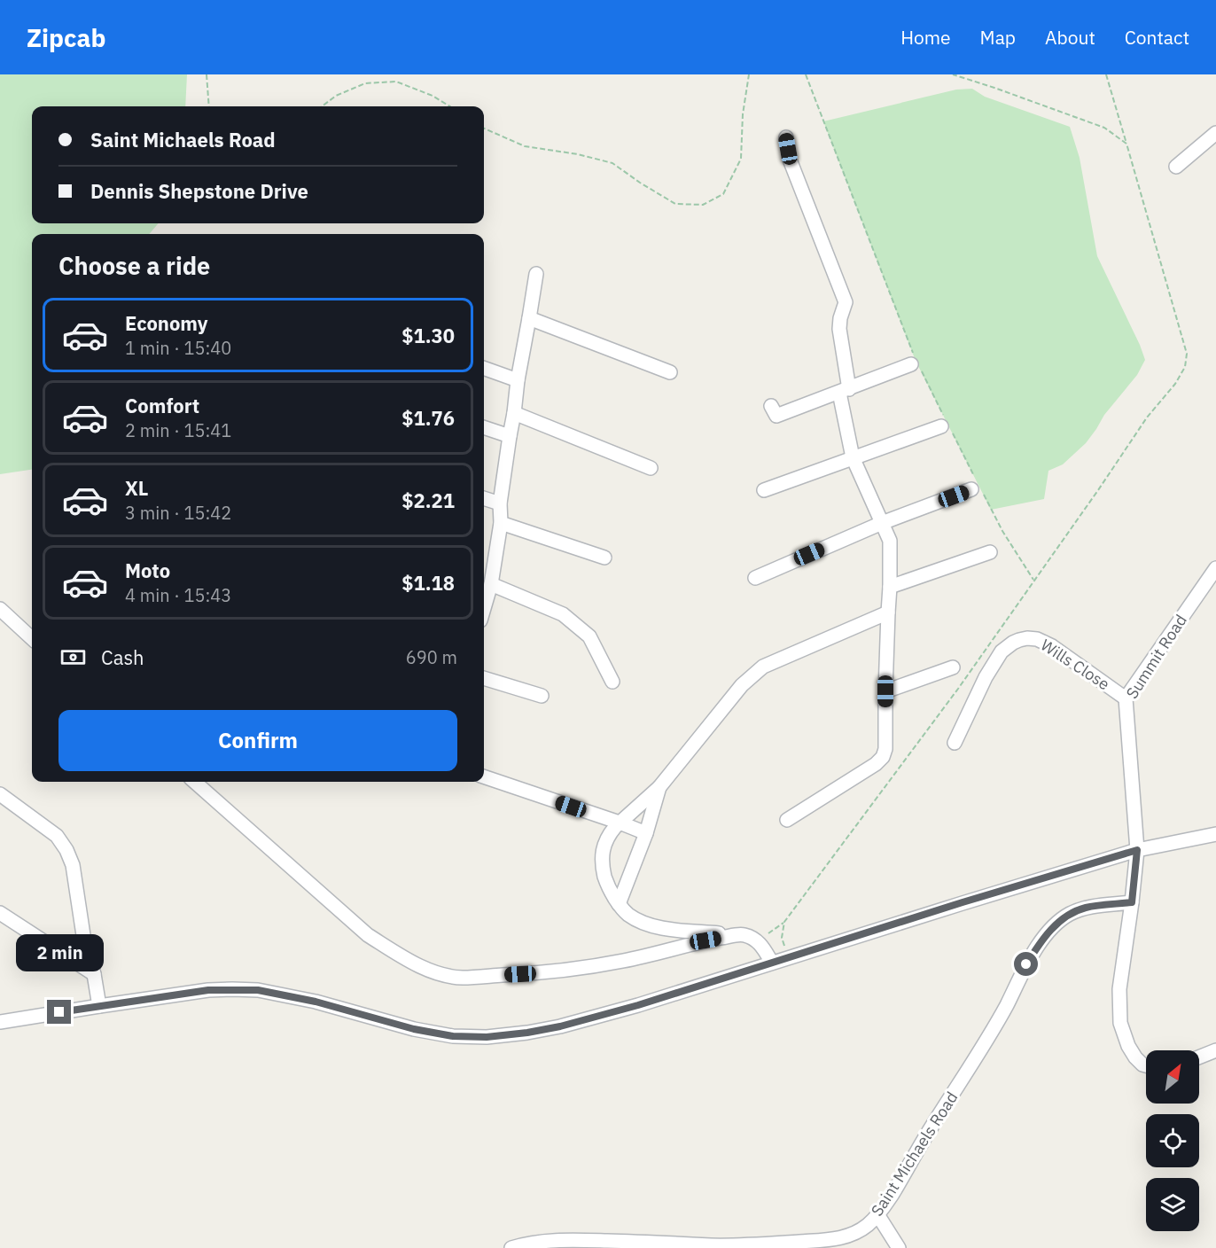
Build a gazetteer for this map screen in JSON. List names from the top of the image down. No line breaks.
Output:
{"streets":{"street":["Summit Road","Wills Close","Saint Michaels Road"]},"crossings":[["Summit Road","Wills Close"],["Summit Road","Saint Michaels Road"]],"north":"top right","page":{"header":"Zipcab","nav":["Home","Map","About","Contact"],"banner":["Saint Michaels Road","Dennis Shepstone Drive"],"heading":"Choose a ride","list":[{"name":"Economy","note":"1 min · 15:40","value":"$1.30"},{"name":"Comfort","note":"2 min · 15:41","value":"$1.76"},{"name":"XL","note":"3 min · 15:42","value":"$2.21"},{"name":"Moto","note":"4 min · 15:43","value":"$1.18"}],"pay":["Cash","690 m"],"buttons":"Confirm","bubble":"2 min"}}
